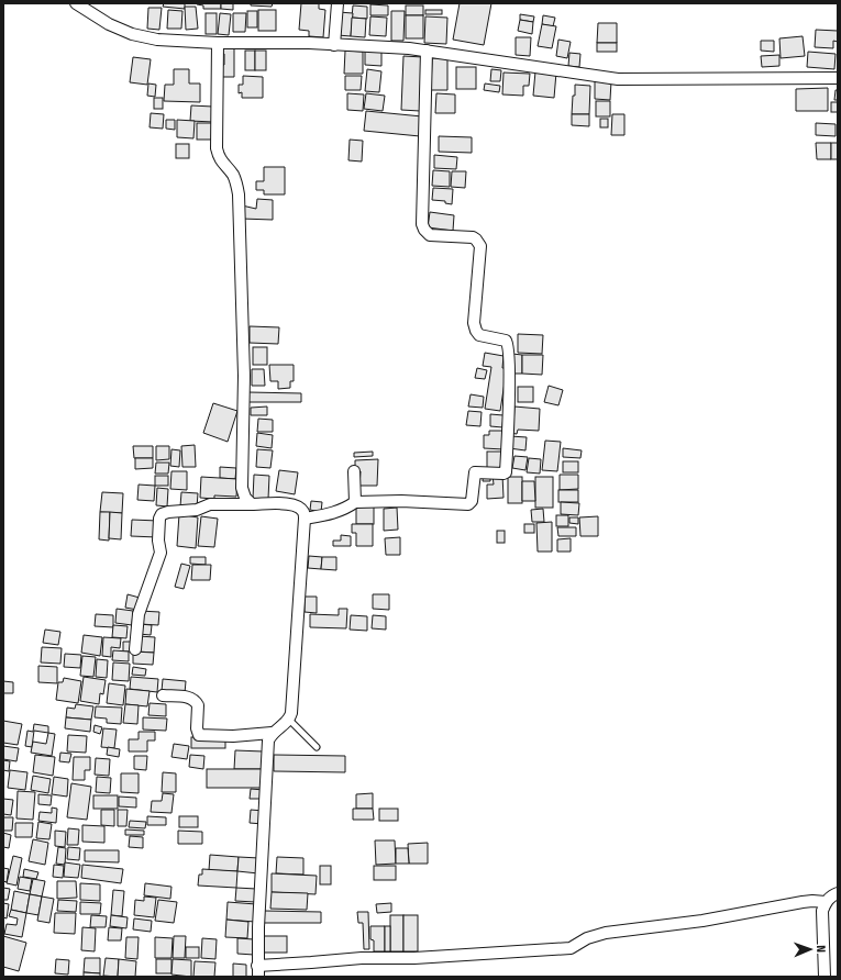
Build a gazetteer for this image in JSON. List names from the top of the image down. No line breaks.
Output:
{"north":"right"}
